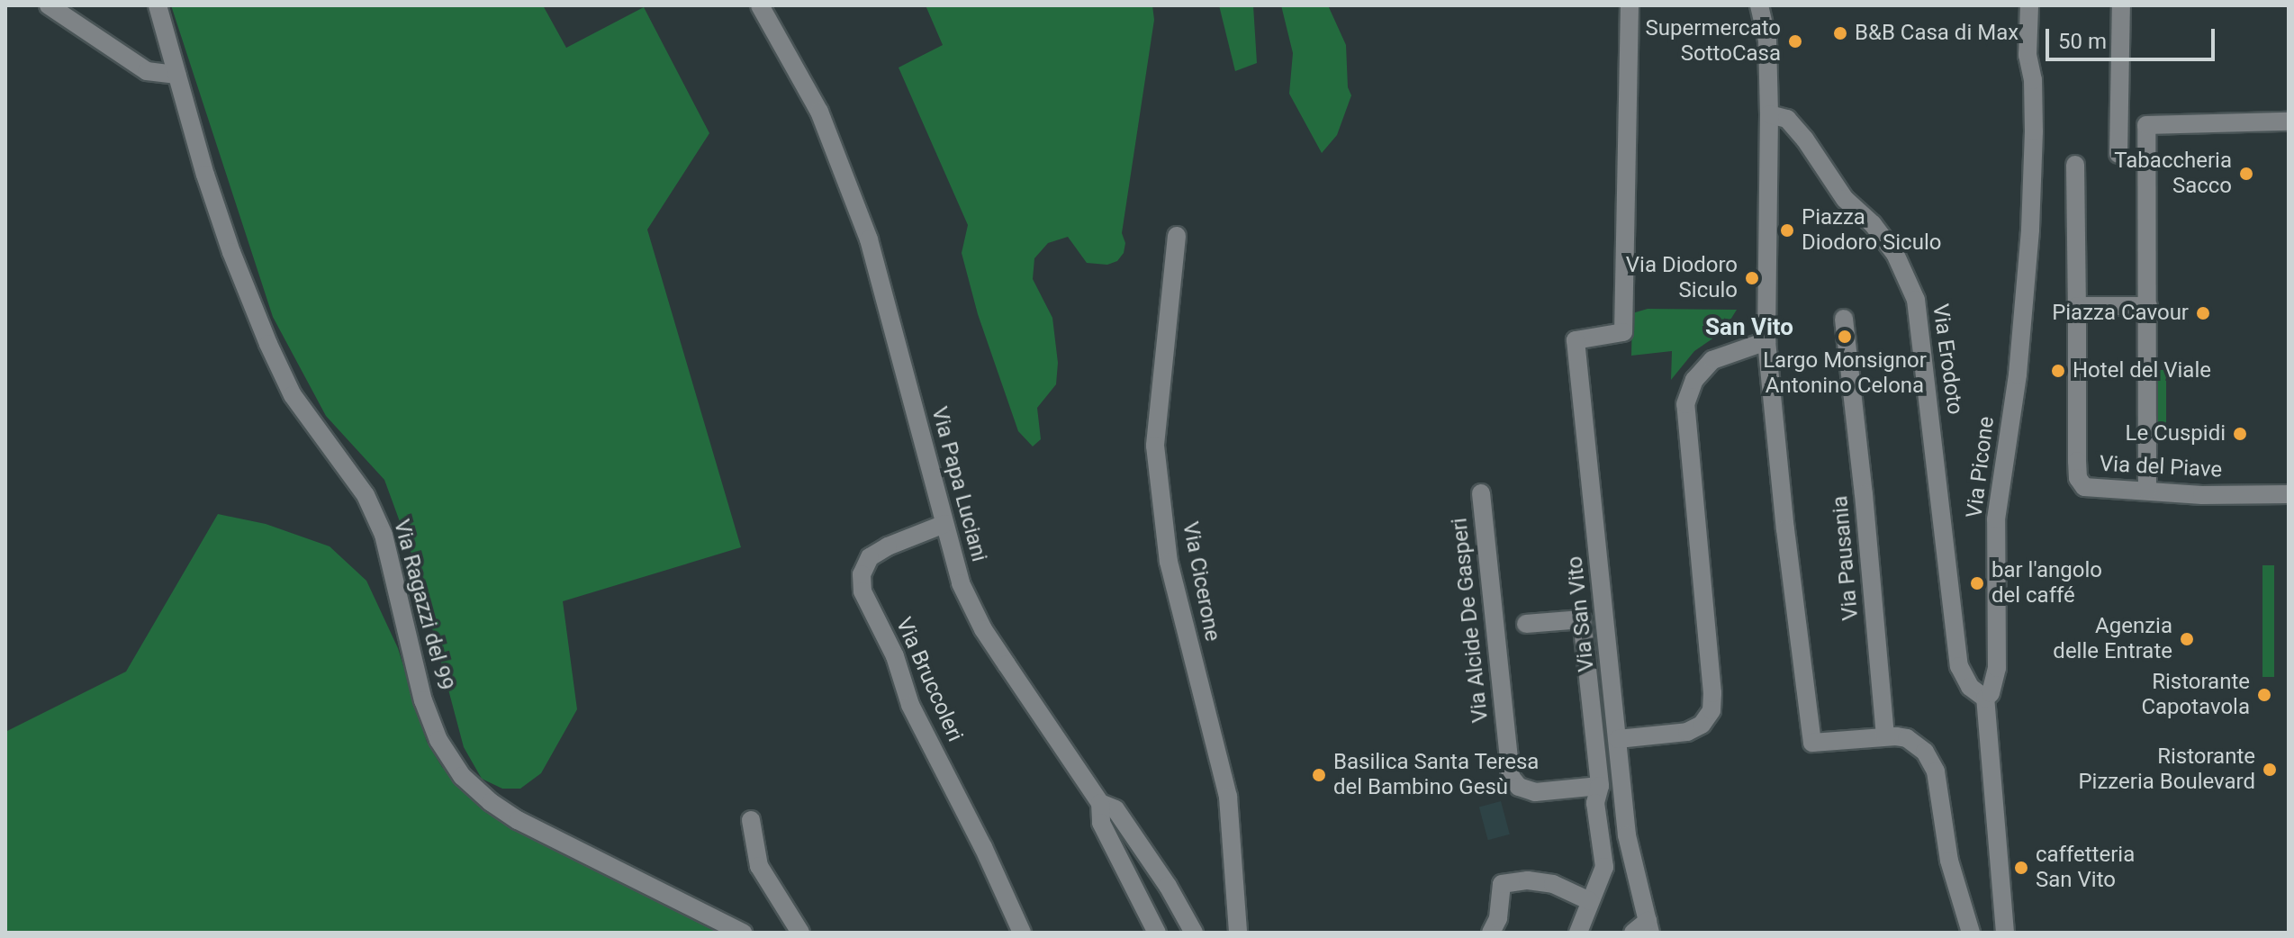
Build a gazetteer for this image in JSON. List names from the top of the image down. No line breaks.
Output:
{"streets":{"street":["Via Erodoto","Via Picone","Via del Piave","Via Papa Luciani","Via Pausania","Via Cicerone","Via Ragazzi del 99","Via San Vito","Via Alcide De Gasperi","Via Bruccoleri"]},"crossings":[["Via Erodoto","Via Picone"],["Via Papa Luciani","Via Bruccoleri"]],"districts":["San Vito"],"places":["B&B Casa di Max","Supermercato SottoCasa","Tabaccheria Sacco","Piazza Diodoro Siculo","Via Diodoro Siculo","Piazza Cavour","Largo Monsignor Antonino Celona","Hotel del Viale","Le Cuspidi","bar l'angolo del caffé","Agenzia delle Entrate","Ristorante Capotavola","Ristorante Pizzeria Boulevard","Basilica Santa Teresa del Bambino Gesù","caffetteria San Vito"],"scale_bar":"50 m"}
